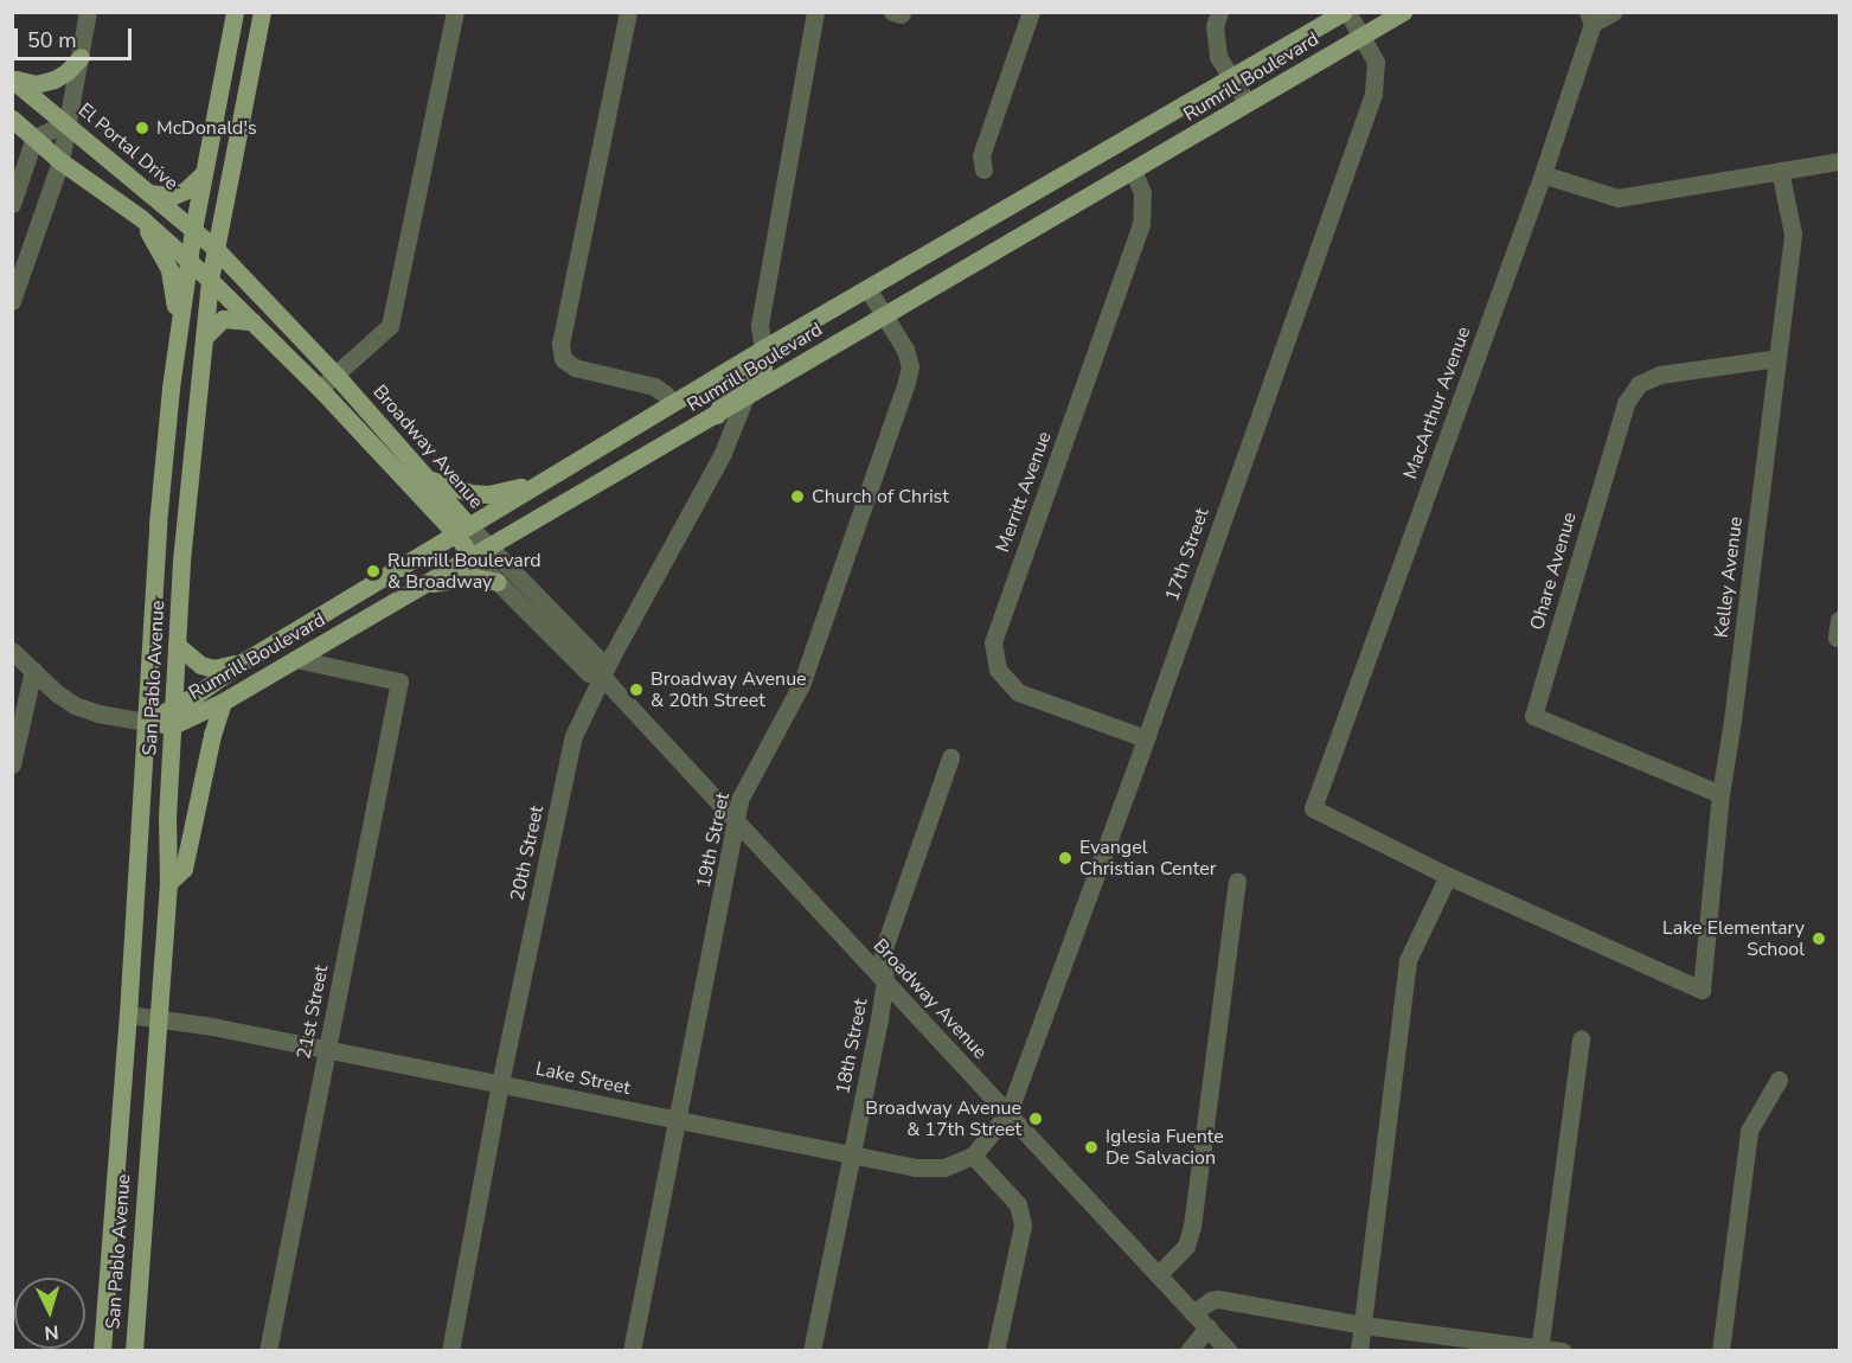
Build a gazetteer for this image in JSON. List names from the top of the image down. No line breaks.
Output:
{"streets":{"main road":["Rumrill Boulevard","El Portal Drive","Broadway Avenue","San Pablo Avenue"],"street":["MacArthur Avenue","Merritt Avenue","17th Street","Ohare Avenue","Kelley Avenue","19th Street","20th Street","21st Street","18th Street","Lake Street"]},"crossings":[["Rumrill Boulevard","Broadway Avenue"],["Rumrill Boulevard","Merritt Avenue"],["Rumrill Boulevard","17th Street"],["Rumrill Boulevard","San Pablo Avenue"],["Rumrill Boulevard","19th Street"],["Rumrill Boulevard","20th Street"],["Rumrill Boulevard","21st Street"],["El Portal Drive","Broadway Avenue"],["El Portal Drive","San Pablo Avenue"],["MacArthur Avenue","Kelley Avenue"],["Broadway Avenue","17th Street"],["Broadway Avenue","San Pablo Avenue"],["Broadway Avenue","19th Street"],["Broadway Avenue","20th Street"],["Broadway Avenue","18th Street"],["Broadway Avenue","Lake Street"],["Merritt Avenue","17th Street"],["17th Street","Lake Street"],["Ohare Avenue","Kelley Avenue"],["San Pablo Avenue","Lake Street"],["19th Street","Lake Street"],["20th Street","Lake Street"],["21st Street","Lake Street"],["18th Street","Lake Street"]],"places":["McDonald's","Church of Christ","Rumrill Boulevard & Broadway","Broadway Avenue & 20th Street","Evangel Christian Center","Lake Elementary School","Broadway Avenue & 17th Street","Iglesia Fuente De Salvacion"],"scale_bar":"50 m","north":"bottom"}
